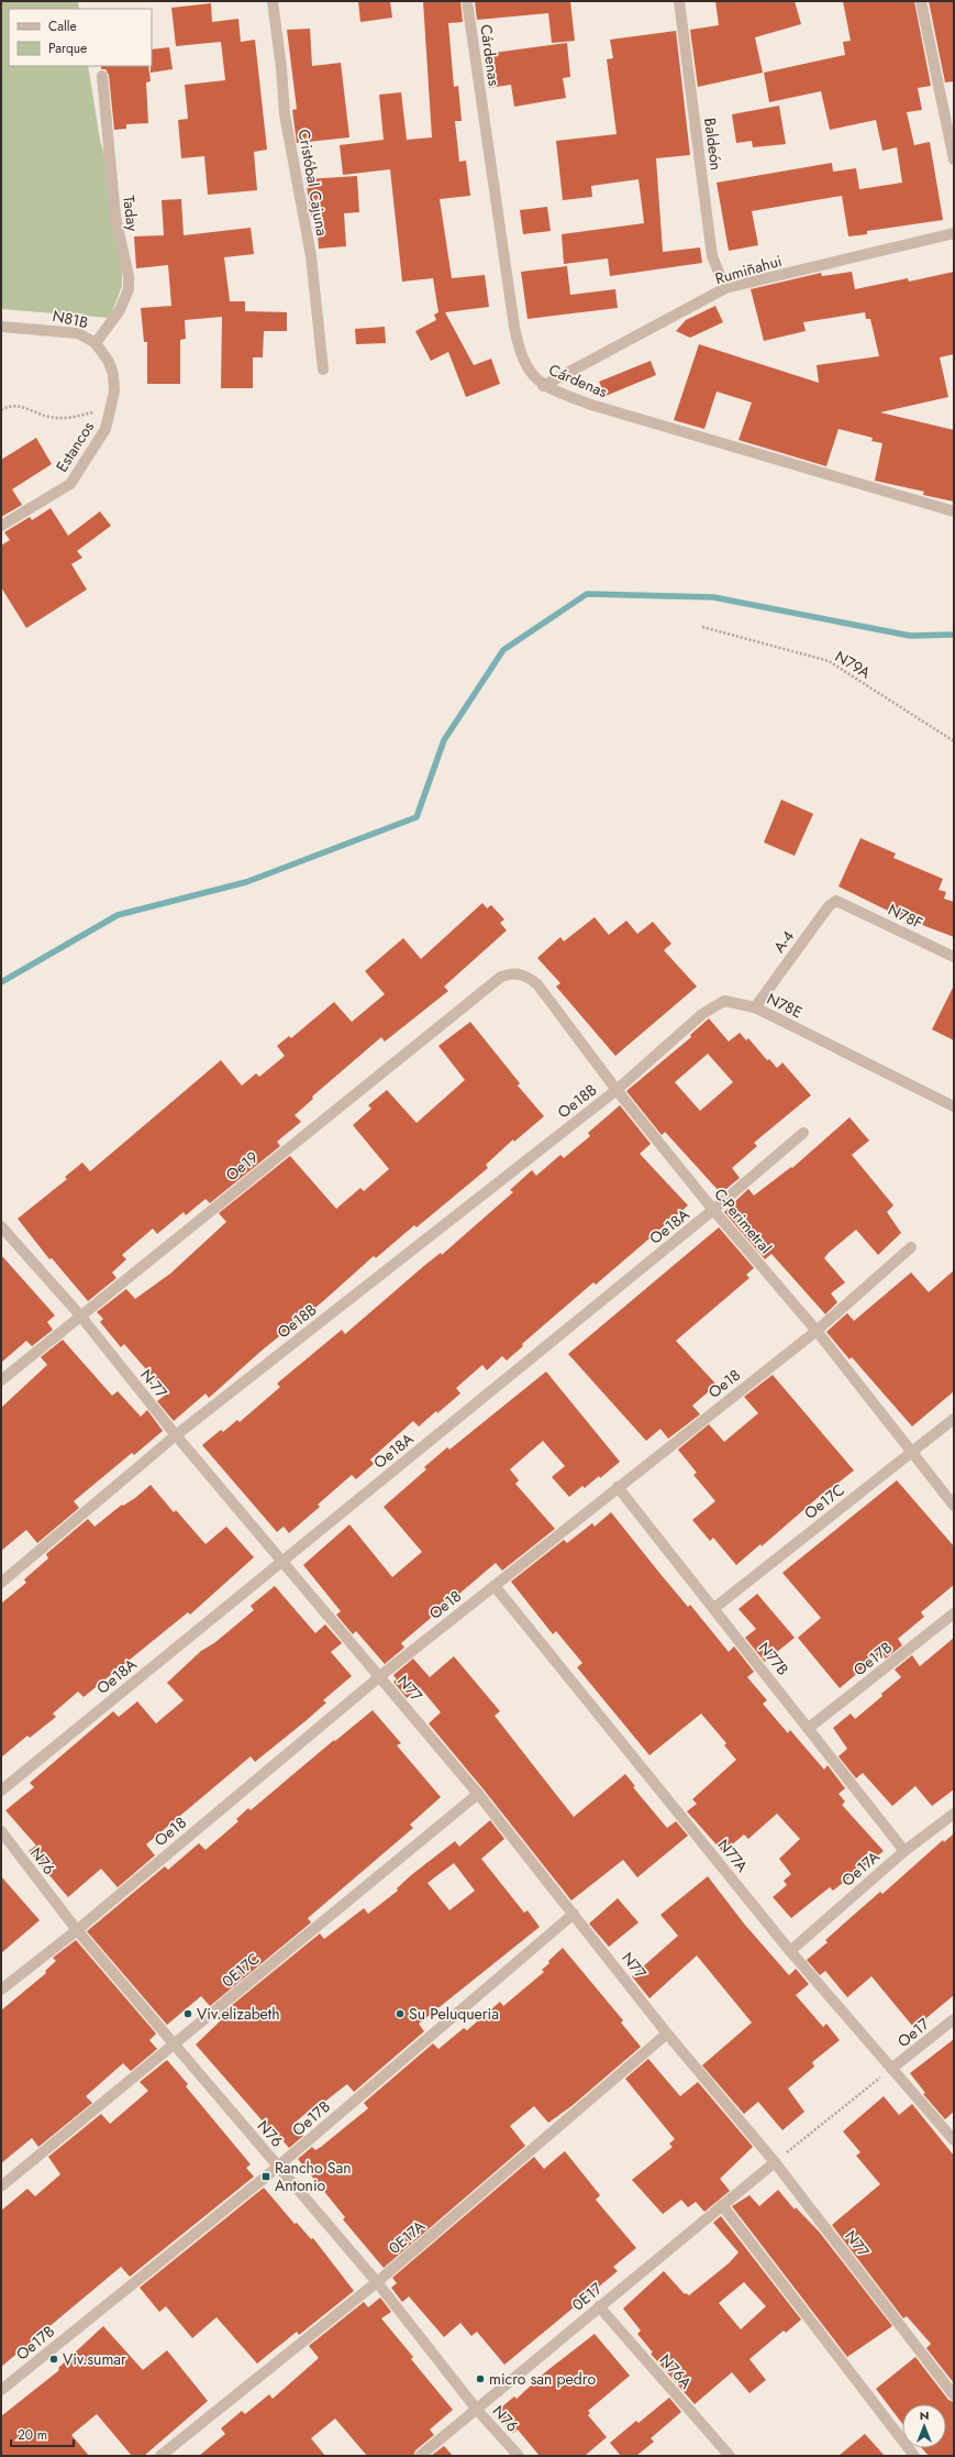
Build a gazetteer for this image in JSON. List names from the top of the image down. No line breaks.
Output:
{"streets":{"street":["Cárdenas","Baldeón","Cristóbal Cajuna","Taday","Rumiñahui","N81B","Estancos","N78F","A-4","N78E","Oe18B","Oe19","C-Perimetral","Oe18A","N-77","Oe18","Oe17C","N77B","Oe17B","N77","N77A","N76","Oe17A","0E17C","Oe17","0E17A","0E17","N76A"],"path":["N79A"]},"crossings":[["Cárdenas","Rumiñahui"],["Baldeón","Rumiñahui"],["Taday","N81B"],["N81B","Estancos"],["N78F","A-4"],["A-4","N78E"],["N78E","Oe18B"],["N78E","C-Perimetral"],["Oe18B","C-Perimetral"],["Oe18B","N-77"],["Oe19","C-Perimetral"],["Oe19","N-77"],["C-Perimetral","Oe18A"],["C-Perimetral","Oe18"],["C-Perimetral","Oe17C"],["Oe18A","N-77"],["Oe18A","N77"],["N-77","N77"],["Oe18","N77B"],["Oe18","N77"],["Oe18","N77A"],["Oe18","N76"],["Oe17C","N77B"],["N77B","Oe17B"],["N77B","Oe17A"],["Oe17B","N77"],["Oe17B","N76"],["N77","0E17C"],["N77","0E17A"],["N77","0E17"],["N77A","Oe17A"],["N77A","Oe17"],["N76","0E17C"],["N76","0E17A"],["N76","0E17"],["0E17","N76A"]],"places":{"other":["Viv.elizabeth","Su Peluqueria","Viv.sumar","micro san pedro"],"transit":["Rancho San Antonio"]},"legend":["Calle","Parque"],"scale_bar":"20 m","north":"top"}
